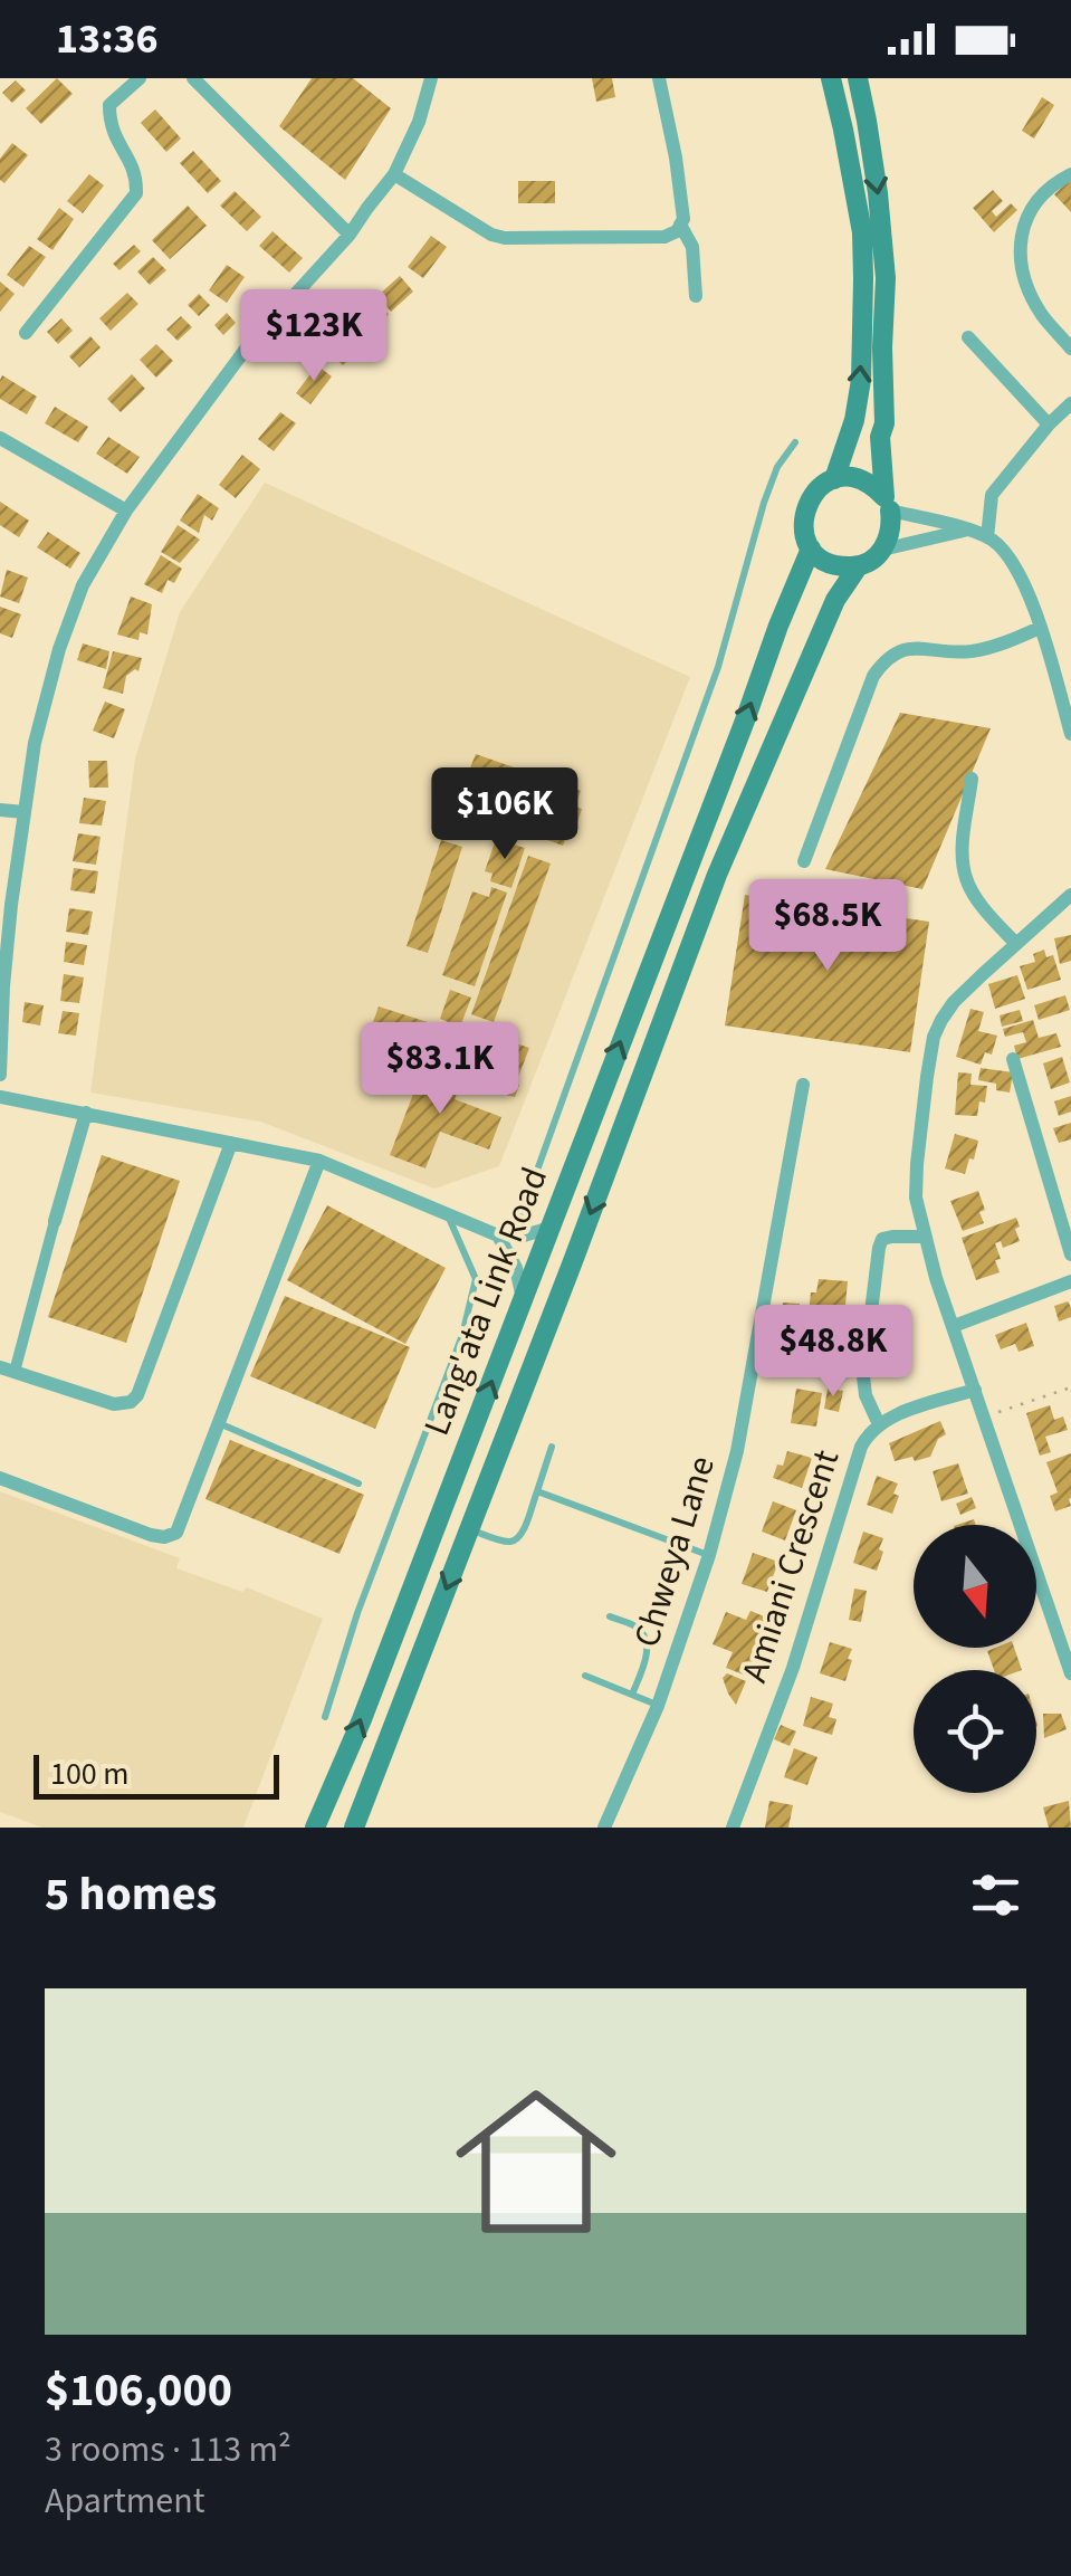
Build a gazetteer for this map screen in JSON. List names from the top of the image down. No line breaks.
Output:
{"streets":{"main road":["Lang'ata Link Road"],"street":["Chweya Lane","Amiani Crescent"]},"scale_bar":"100 m","north":"bottom","page":{"status":"13:36","price":["$123K","$106K","$68.5K","$83.1K","$48.8K"],"scale":"100 m","heading":"5 homes","list":[{"name":"$106,000","note":"3 rooms · 113 m² · Apartment"}]}}
